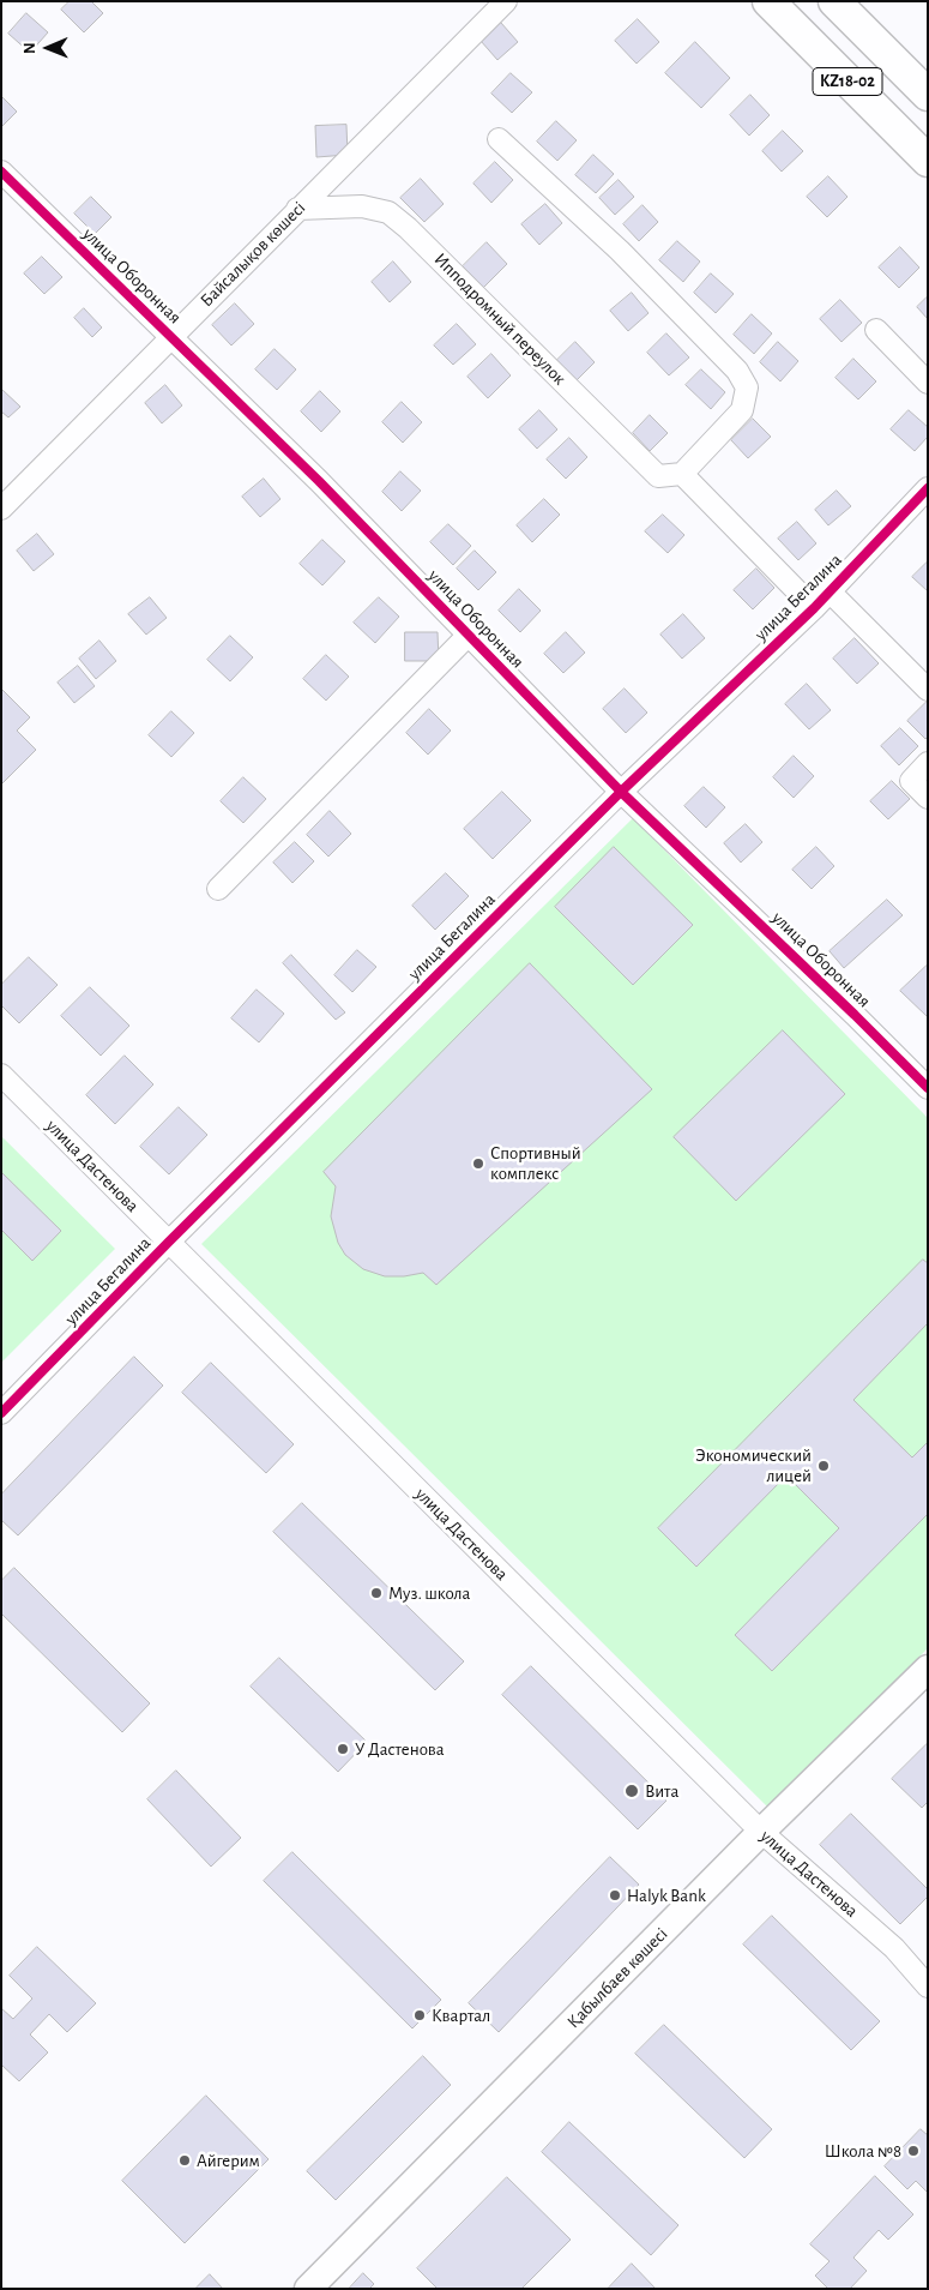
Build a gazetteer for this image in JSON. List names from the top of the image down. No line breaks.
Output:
{"streets":{"highway":["KZ18-02"],"main road":["Қабылбаев көшесі"],"street":["Байсалықов көшесі","улица Оборонная","Ипподромный переулок","улица Бегалина","улица Дастенова"]},"crossings":[["Байсалықов көшесі","улица Оборонная"],["Байсалықов көшесі","Ипподромный переулок"],["улица Оборонная","улица Бегалина"],["улица Бегалина","улица Дастенова"],["улица Дастенова","Қабылбаев көшесі"]],"places":["Спортивный комплекс","Экономический лицей","Муз. школа","У Дастенова","Вита","Halyk Bank","Квартал","Школа №8","Айгерим"],"north":"left"}
